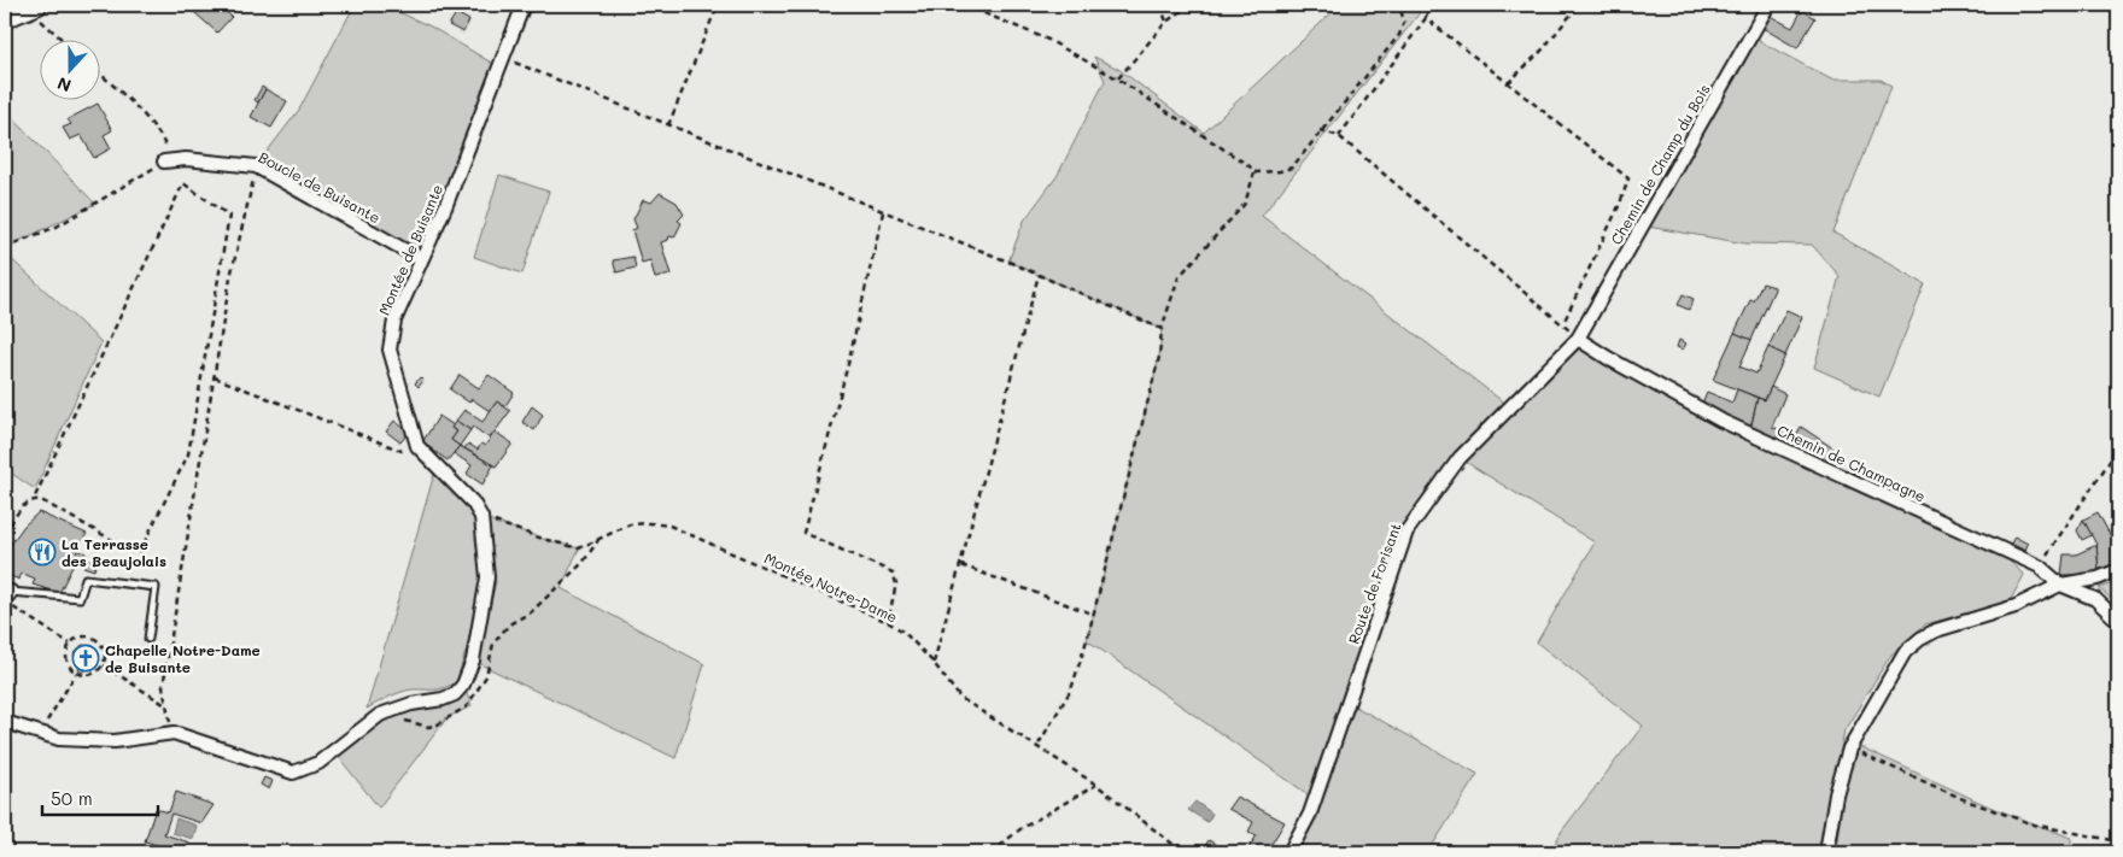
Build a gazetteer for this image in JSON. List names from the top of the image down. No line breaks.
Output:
{"streets":{"street":["Chemin de Champ du Bois","Boucle de Buisante","Montée de Buisante","Chemin de Champagne","Route de Forisant"],"path":["Montée Notre-Dame"]},"crossings":[["Chemin de Champ du Bois","Chemin de Champagne"],["Chemin de Champ du Bois","Route de Forisant"],["Boucle de Buisante","Montée de Buisante"],["Montée de Buisante","Montée Notre-Dame"],["Chemin de Champagne","Route de Forisant"]],"places":{"restaurant":["La Terrasse des Beaujolais"],"church":["Chapelle Notre-Dame de Buisante"]},"scale_bar":"50 m","north":"bottom"}
